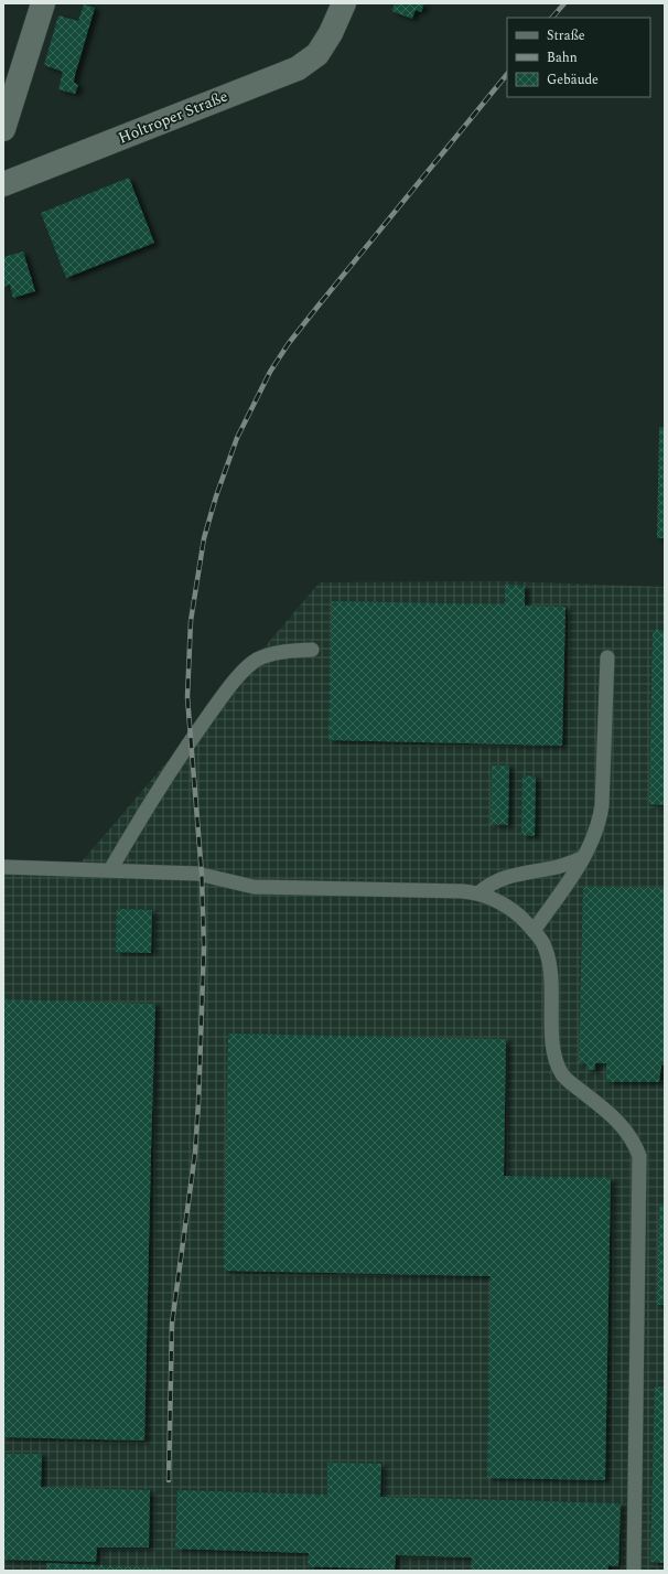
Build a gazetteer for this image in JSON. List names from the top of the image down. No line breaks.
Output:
{"streets":{"street":["Holtroper Straße"]},"legend":["Straße","Bahn","Gebäude"]}
